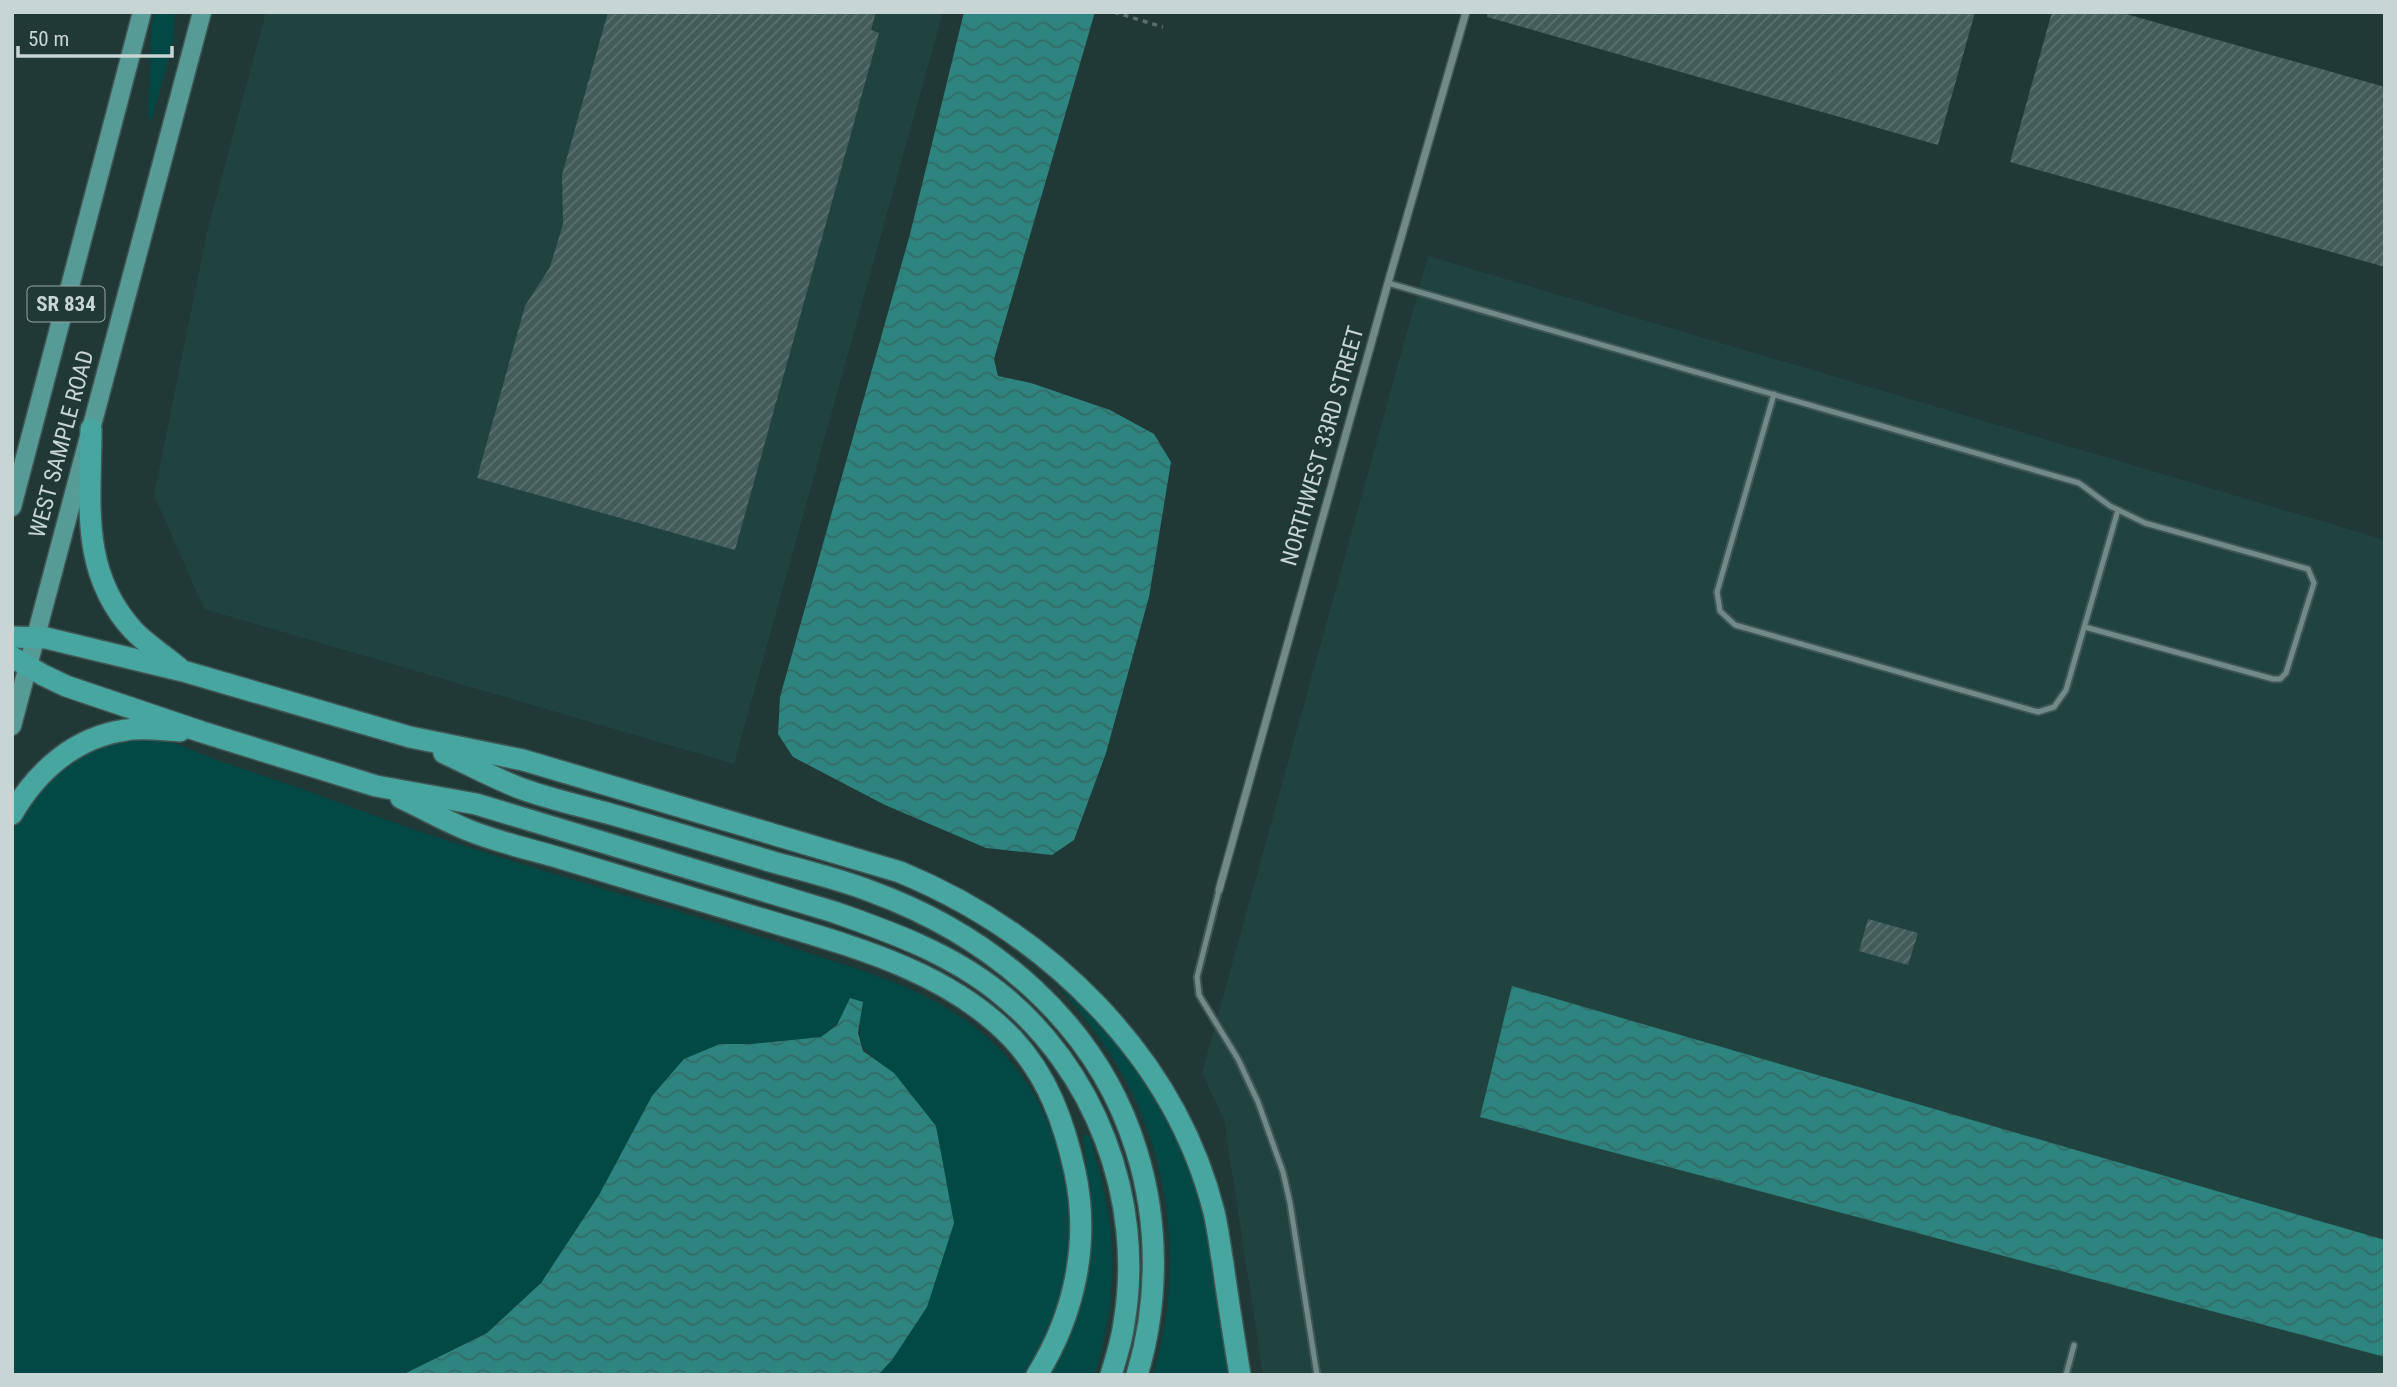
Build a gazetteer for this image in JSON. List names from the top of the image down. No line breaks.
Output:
{"streets":{"main road":["SR 834","WEST SAMPLE ROAD"],"street":["NORTHWEST 33RD STREET"]},"scale_bar":"50 m"}
